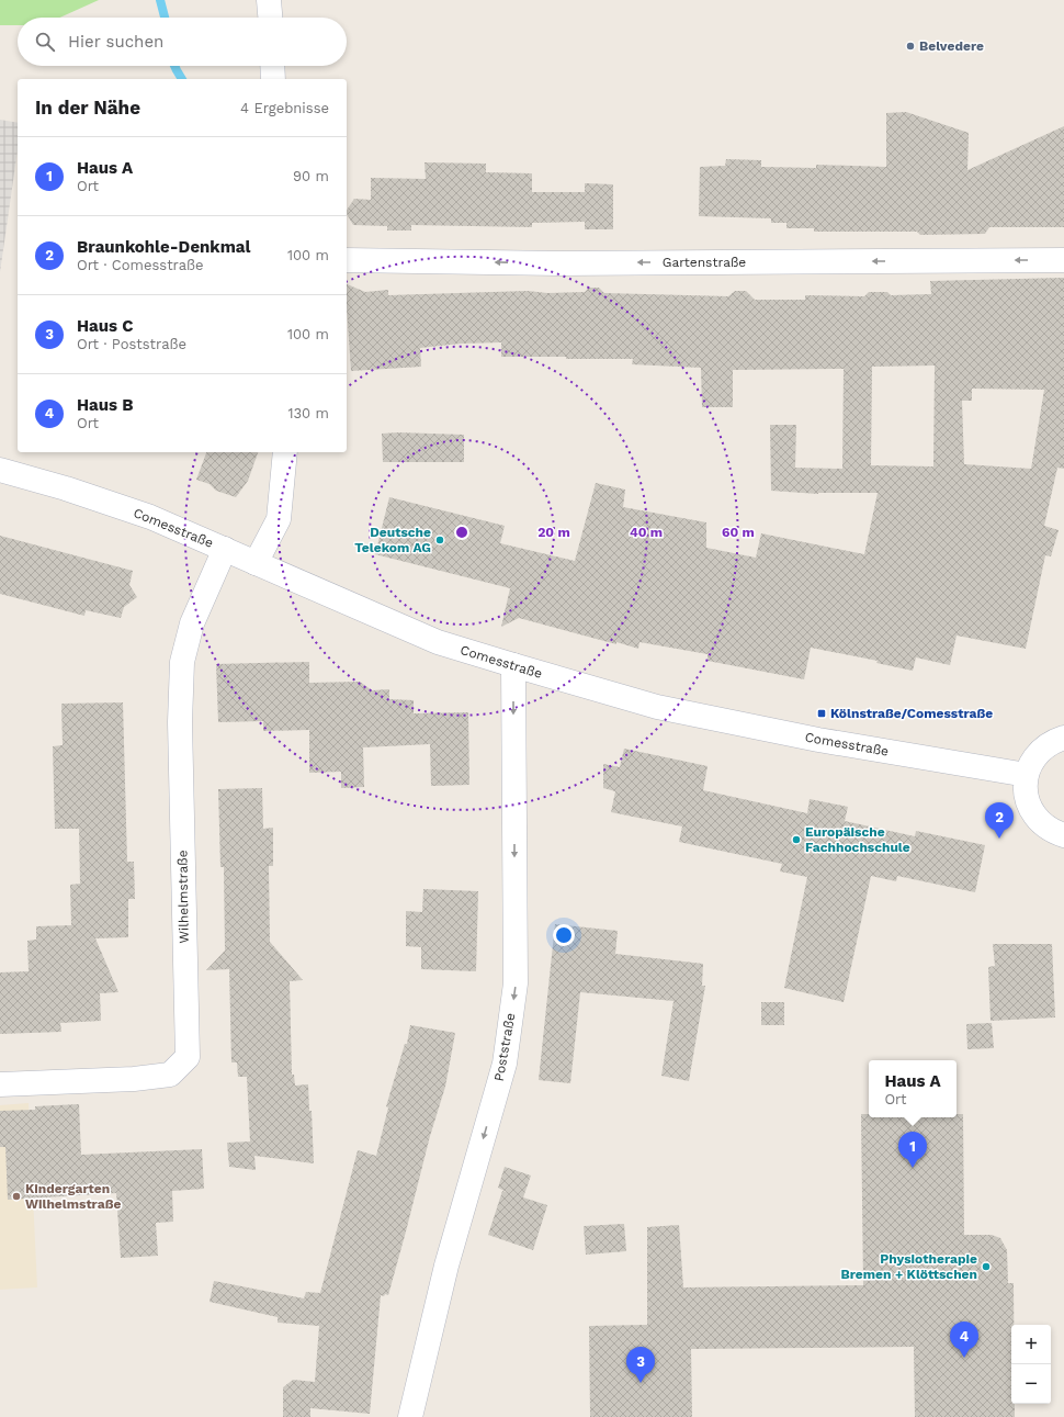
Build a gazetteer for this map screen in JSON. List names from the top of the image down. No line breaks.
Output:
{"streets":{"street":["Gartenstraße","Comesstraße","Wilhelmstraße","Poststraße"]},"crossings":[["Comesstraße","Wilhelmstraße"],["Comesstraße","Poststraße"]],"one_way":["Gartenstraße","Poststraße"],"places":{"other":["Belvedere","Deutsche Telekom AG","Europäische Fachhochschule","Kindergarten Wilhelmstraße","Physiotherapie Bremen + Klöttschen"],"transit":["Kölnstraße/Comesstraße"]},"page":{"search":"Hier suchen","heading":["In der Nähe","4 Ergebnisse"],"list":[{"mark":"1","name":"Haus A","note":"Ort","value":"90 m"},{"mark":"2","name":"Braunkohle-Denkmal","note":"Ort · Comesstraße","value":"100 m"},{"mark":"3","name":"Haus C","note":"Ort · Poststraße","value":"100 m"},{"mark":"4","name":"Haus B","note":"Ort","value":"130 m"}],"pins":["2","1","4","3"],"popup":["Haus A","Ort"],"map_buttons":["+","−"]},"rings":["20 m","40 m","60 m"]}
